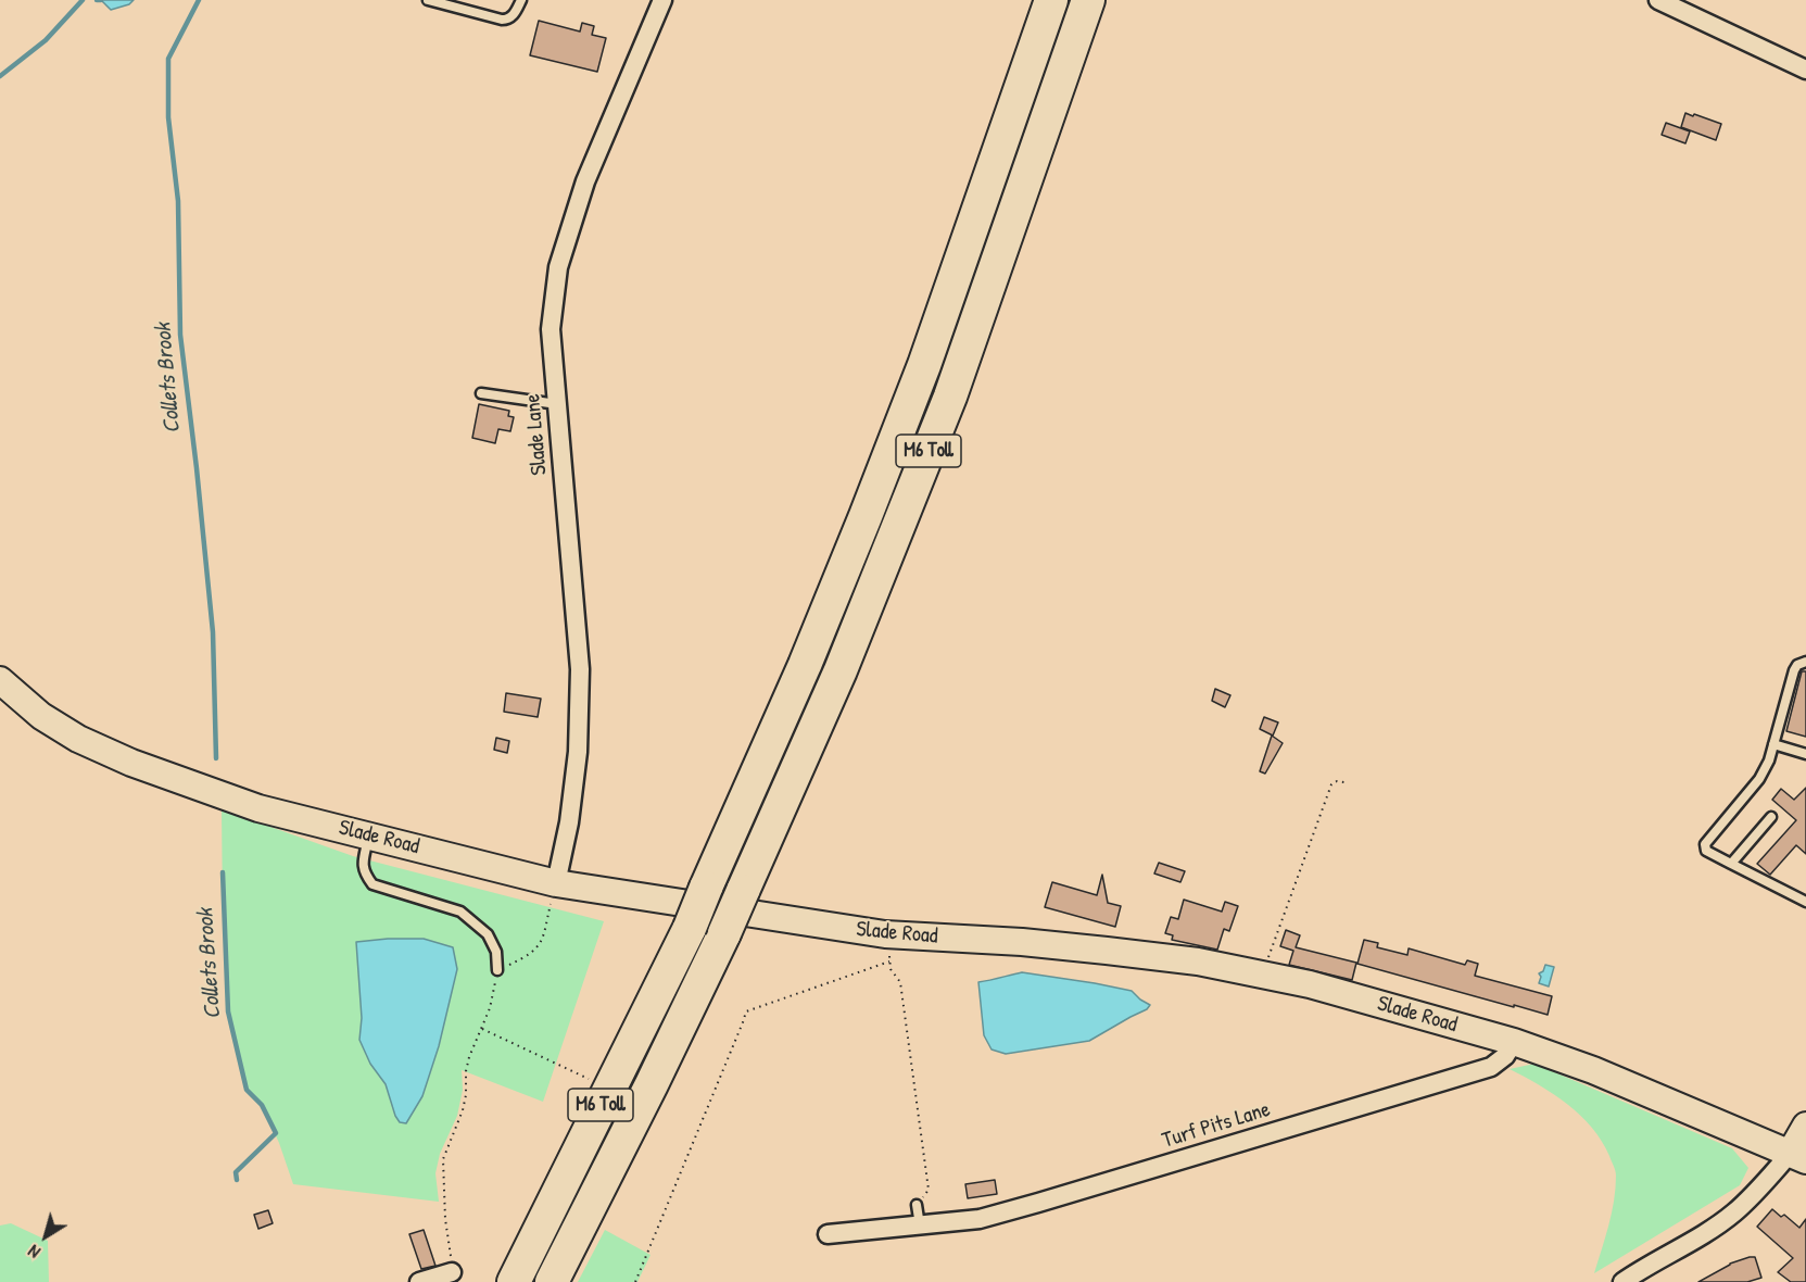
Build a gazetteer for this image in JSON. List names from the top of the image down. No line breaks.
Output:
{"streets":{"highway":["M6 Toll"],"main road":["Slade Road"],"street":["Slade Lane","Turf Pits Lane"]},"crossings":[["Slade Lane","Slade Road"],["Slade Road","Turf Pits Lane"]],"water":["Collets Brook"],"north":"bottom left"}
